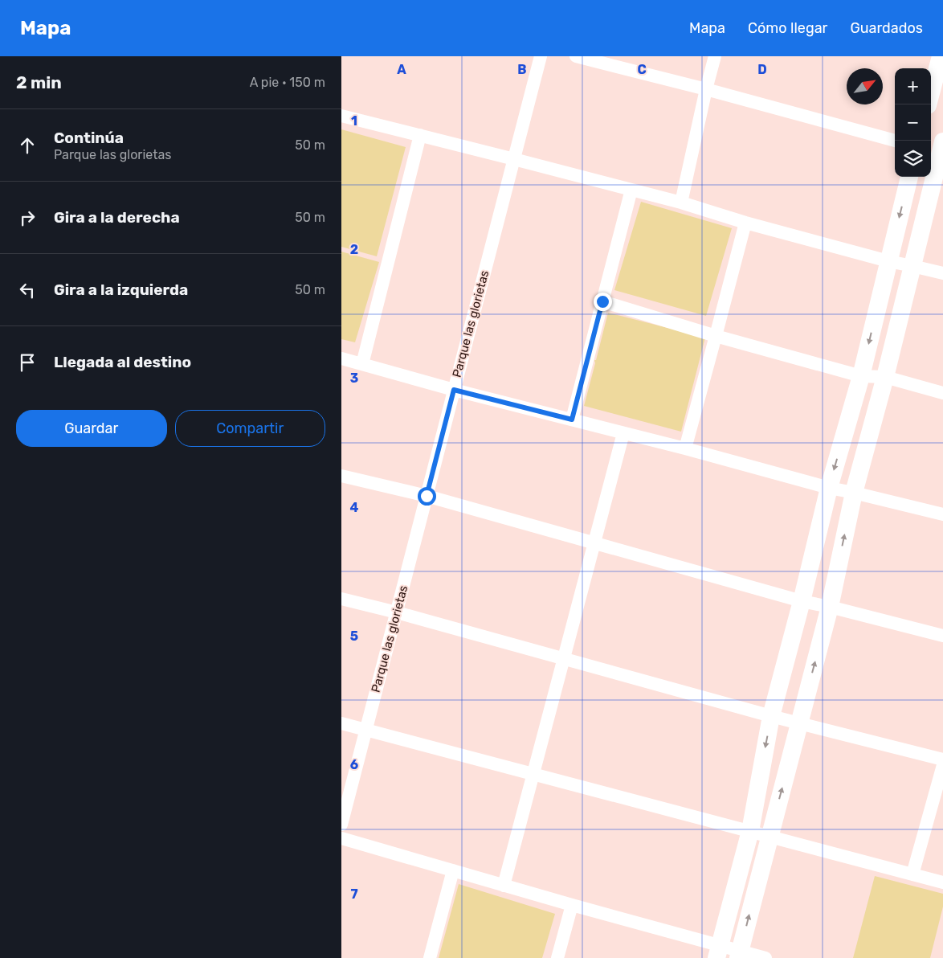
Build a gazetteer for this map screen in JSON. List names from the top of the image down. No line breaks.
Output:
{"streets":{"street":["Parque las glorietas"]},"north":"top right","page":{"header":"Mapa","nav":["Mapa","Cómo llegar","Guardados"],"heading":["2 min","A pie · 150 m"],"map_buttons":["+","−"],"list":[["Continúa","Parque las glorietas","50 m"],["Gira a la derecha","50 m"],["Gira a la izquierda","50 m"],"Llegada al destino"],"buttons":["Guardar","Compartir"]},"grid":{"columns":["A","B","C","D"],"rows":["1","2","3","4","5","6","7"]}}
